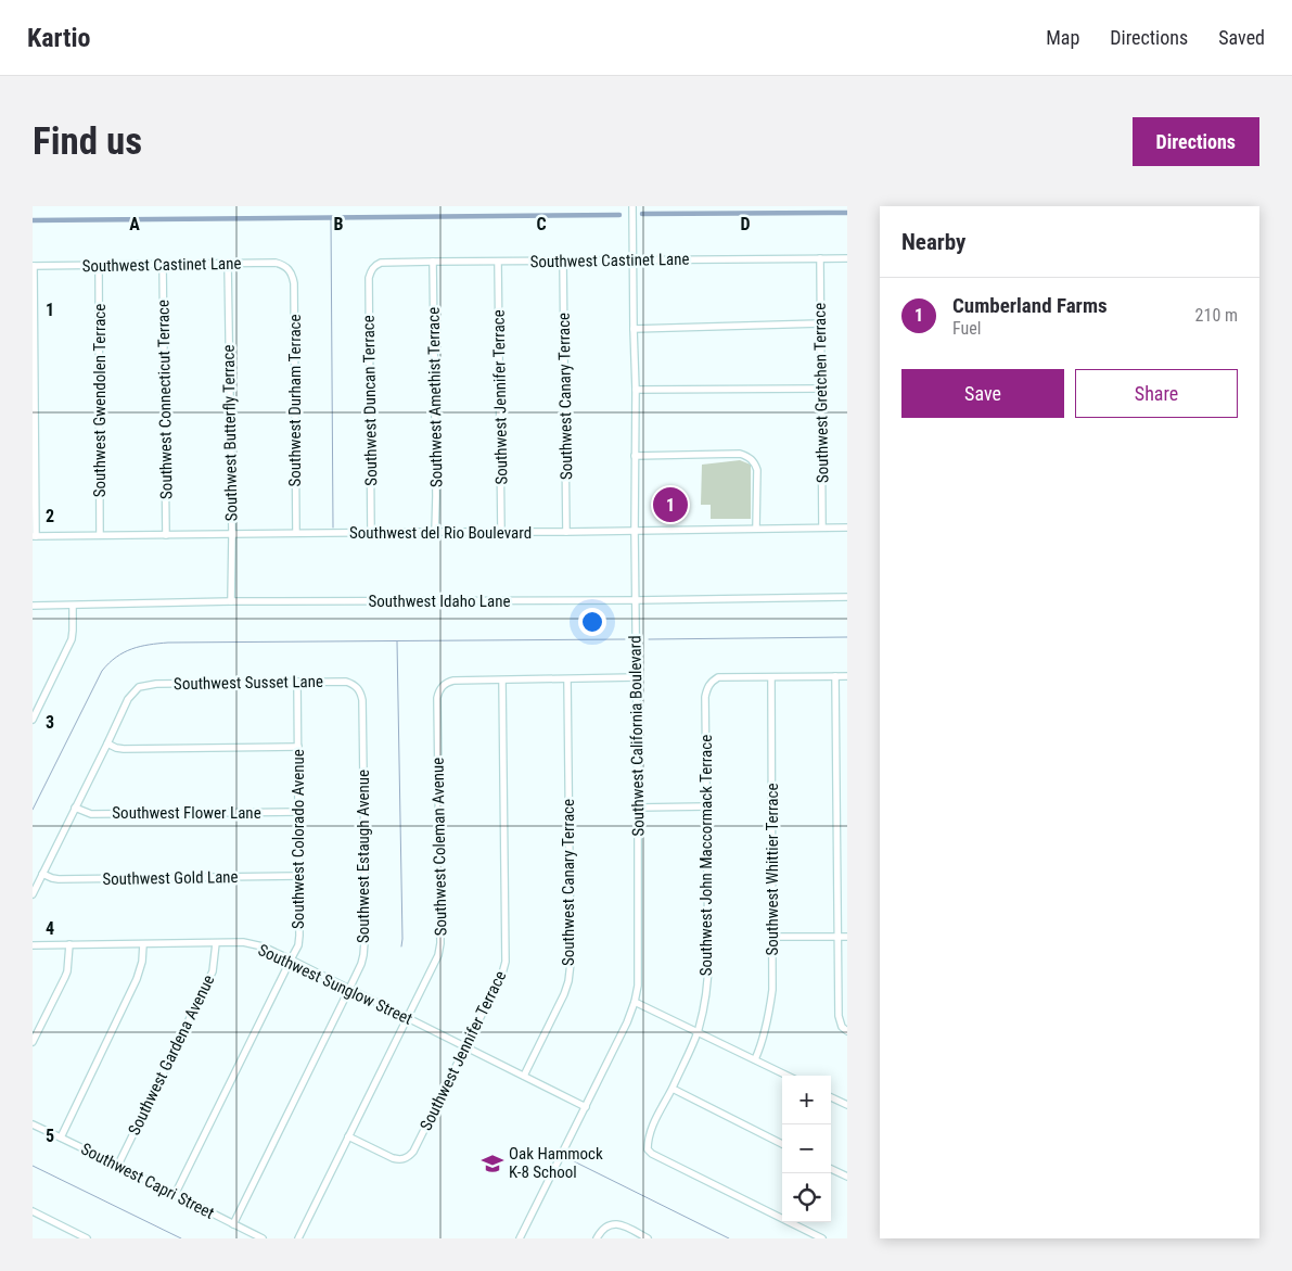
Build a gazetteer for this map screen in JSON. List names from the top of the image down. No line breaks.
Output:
{"streets":{"street":["Southwest Castinet Lane","Southwest Gretchen Terrace","Southwest Canary Terrace","Southwest Amethist Terrace","Southwest Jennifer Terrace","Southwest Connecticut Terrace","Southwest Gwendolen Terrace","Southwest Durham Terrace","Southwest Duncan Terrace","Southwest Butterfly Terrace","Southwest del Rio Boulevard","Southwest Idaho Lane","Southwest Susset Lane","Southwest California Boulevard","Southwest Flower Lane","Southwest Colorado Avenue","Southwest Coleman Avenue","Southwest John Maccormack Terrace","Southwest Estaugh Avenue","Southwest Whittier Terrace","Southwest Gold Lane","Southwest Sunglow Street","Southwest Gardena Avenue","Southwest Capri Street"]},"crossings":[["Southwest Castinet Lane","Southwest Gretchen Terrace"],["Southwest Castinet Lane","Southwest Canary Terrace"],["Southwest Castinet Lane","Southwest Amethist Terrace"],["Southwest Castinet Lane","Southwest Jennifer Terrace"],["Southwest Castinet Lane","Southwest Connecticut Terrace"],["Southwest Castinet Lane","Southwest Gwendolen Terrace"],["Southwest Castinet Lane","Southwest Durham Terrace"],["Southwest Castinet Lane","Southwest Duncan Terrace"],["Southwest Castinet Lane","Southwest Butterfly Terrace"],["Southwest Castinet Lane","Southwest California Boulevard"],["Southwest Gretchen Terrace","Southwest del Rio Boulevard"],["Southwest Canary Terrace","Southwest del Rio Boulevard"],["Southwest Canary Terrace","Southwest Sunglow Street"],["Southwest Amethist Terrace","Southwest del Rio Boulevard"],["Southwest Jennifer Terrace","Southwest del Rio Boulevard"],["Southwest Jennifer Terrace","Southwest Coleman Avenue"],["Southwest Jennifer Terrace","Southwest Sunglow Street"],["Southwest Connecticut Terrace","Southwest del Rio Boulevard"],["Southwest Gwendolen Terrace","Southwest del Rio Boulevard"],["Southwest Durham Terrace","Southwest del Rio Boulevard"],["Southwest Duncan Terrace","Southwest del Rio Boulevard"],["Southwest Butterfly Terrace","Southwest del Rio Boulevard"],["Southwest Butterfly Terrace","Southwest Idaho Lane"],["Southwest del Rio Boulevard","Southwest California Boulevard"],["Southwest Idaho Lane","Southwest California Boulevard"],["Southwest Susset Lane","Southwest Colorado Avenue"],["Southwest Susset Lane","Southwest Estaugh Avenue"],["Southwest California Boulevard","Southwest Sunglow Street"],["Southwest Flower Lane","Southwest Colorado Avenue"],["Southwest Colorado Avenue","Southwest Gold Lane"],["Southwest Colorado Avenue","Southwest Sunglow Street"],["Southwest Colorado Avenue","Southwest Capri Street"],["Southwest Coleman Avenue","Southwest Sunglow Street"],["Southwest John Maccormack Terrace","Southwest Whittier Terrace"],["Southwest Estaugh Avenue","Southwest Sunglow Street"],["Southwest Estaugh Avenue","Southwest Capri Street"],["Southwest Sunglow Street","Southwest Gardena Avenue"],["Southwest Gardena Avenue","Southwest Capri Street"]],"places":{"school or university":["Oak Hammock K-8 School"]},"page":{"header":"Kartio","nav":["Map","Directions","Saved"],"buttons":["Directions",["Save","Share"]],"title":"Find us","heading":"Nearby","list":[{"mark":"1","name":"Cumberland Farms","note":"Fuel","value":"210 m"}],"pins":"1","map_buttons":["+","−"]},"grid":{"columns":["A","B","C","D"],"rows":["1","2","3","4","5"]}}
